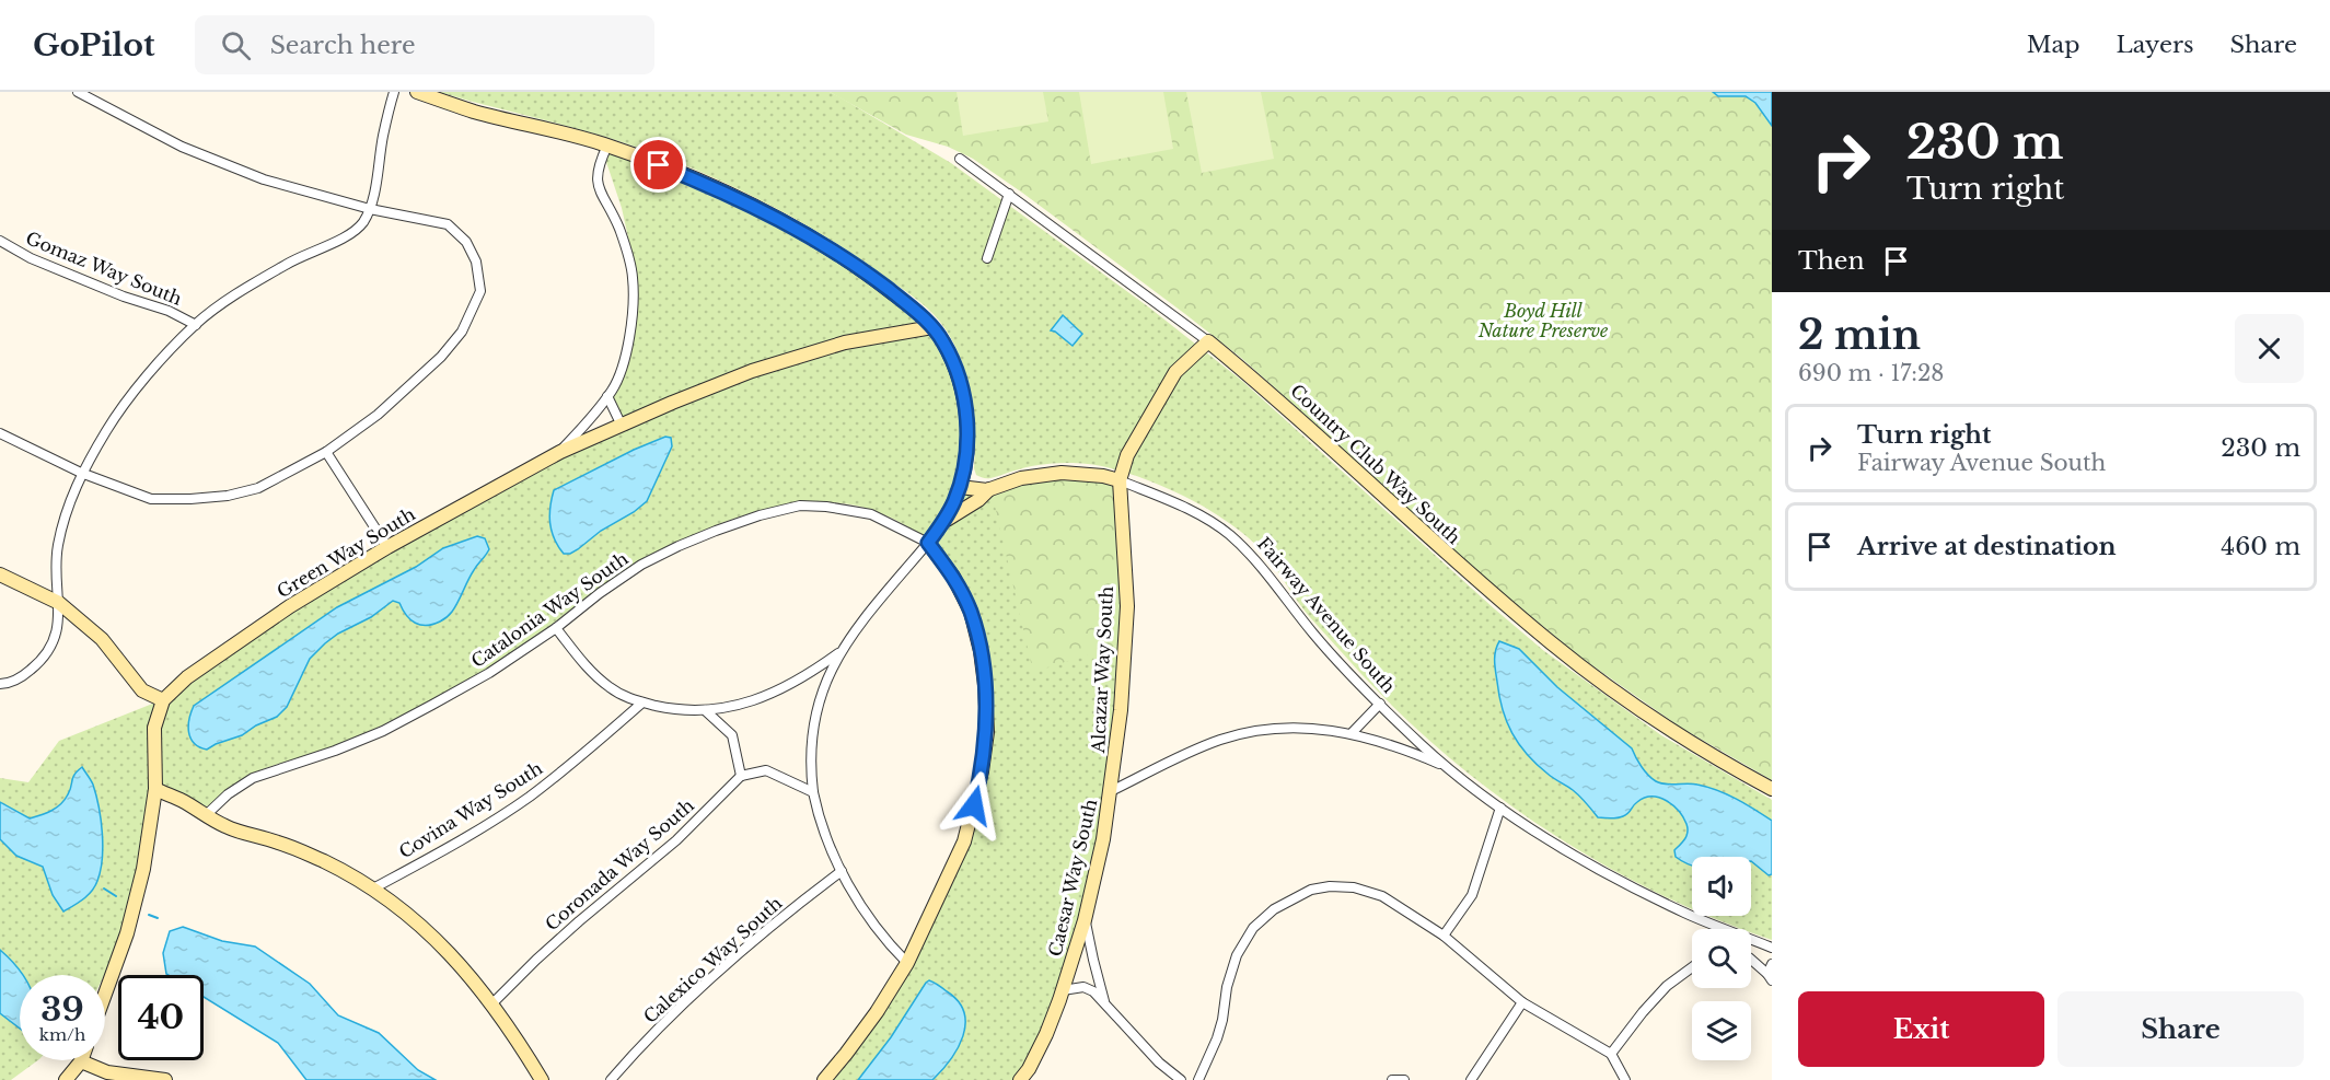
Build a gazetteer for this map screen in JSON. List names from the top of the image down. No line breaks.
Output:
{"streets":{"street":["Gomaz Way South","Country Club Way South","Green Way South","Catalonia Way South","Fairway Avenue South","Alcazar Way South","Covina Way South","Coronada Way South","Caesar Way South","Calexico Way South"]},"crossings":[["Country Club Way South","Alcazar Way South"],["Fairway Avenue South","Alcazar Way South"],["Fairway Avenue South","Caesar Way South"],["Alcazar Way South","Caesar Way South"]],"parks":["Boyd Hill Nature Preserve"],"page":{"header":"GoPilot","search":"Search here","nav":["Map","Layers","Share"],"turn":["230 m","Turn right"],"then":"Then","heading":["2 min","690 m · 17:28"],"list":[{"name":"Turn right","note":"Fairway Avenue South","value":"230 m"},{"name":"Arrive at destination","value":"460 m"}],"speed":"39 km/h","limit":"40","buttons":["Exit","Share"]}}
